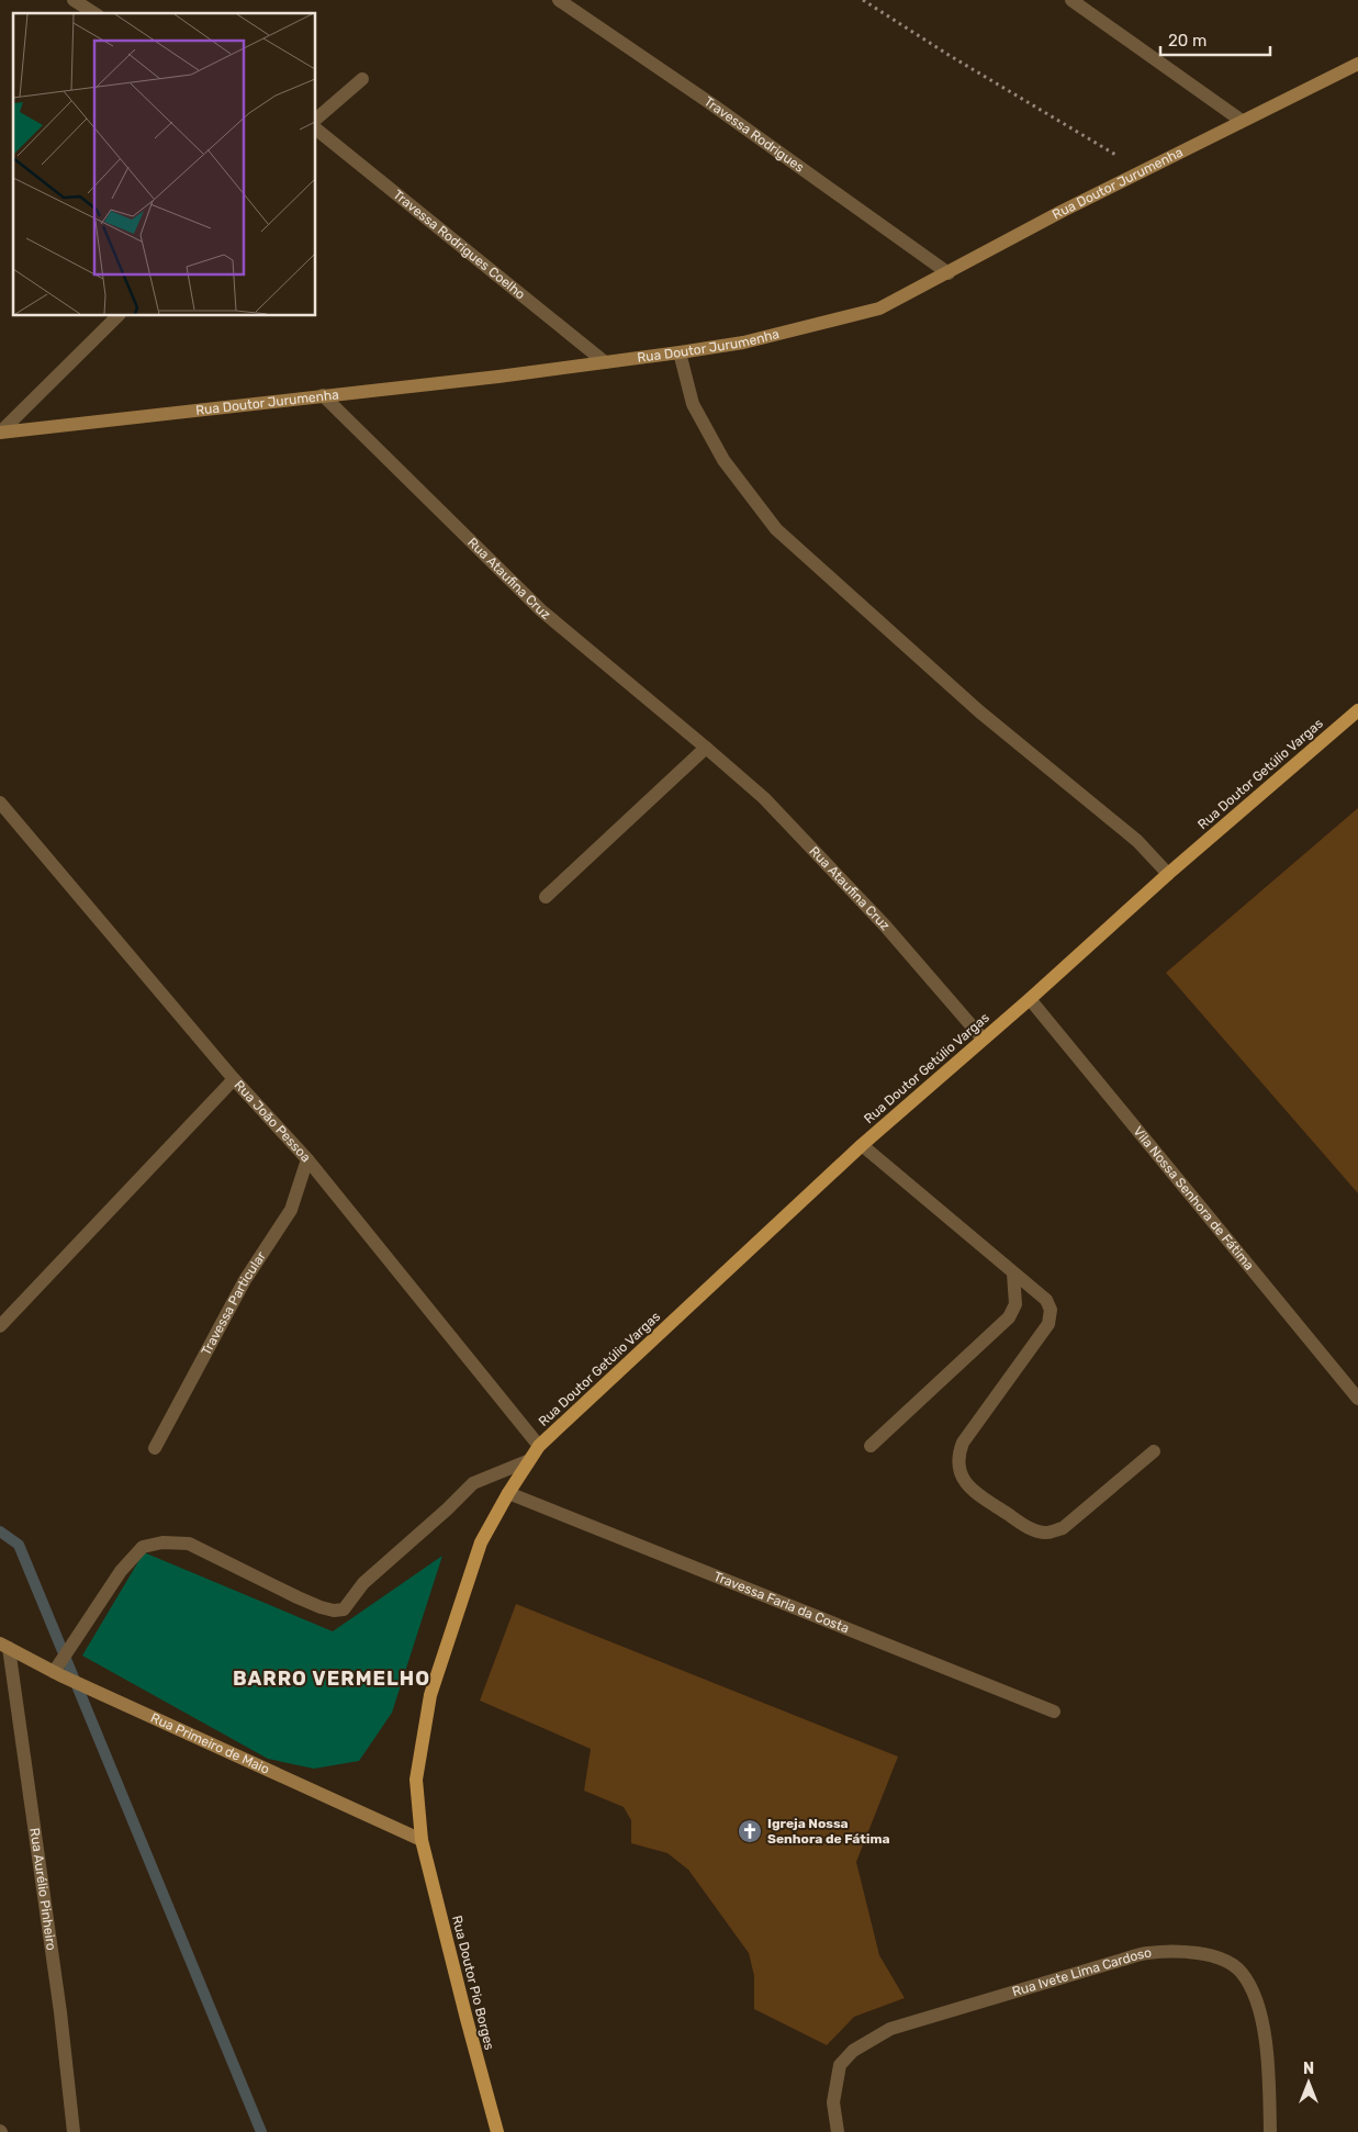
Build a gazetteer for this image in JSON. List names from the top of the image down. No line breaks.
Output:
{"streets":{"main road":["Rua Doutor Jurumenha","Rua Doutor Getúlio Vargas","Rua Primeiro de Maio","Rua Doutor Pio Borges"],"street":["Travessa Rodrigues","Travessa Rodrigues Coelho","Rua Ataufina Cruz","Rua João Pessoa","Vila Nossa Senhora de Fátima","Travessa Particular","Travessa Faria da Costa","Rua Aurélio Pinheiro","Rua Ivete Lima Cardoso"]},"crossings":[["Travessa Rodrigues","Rua Doutor Jurumenha"],["Rua Doutor Jurumenha","Travessa Rodrigues Coelho"],["Rua Doutor Jurumenha","Rua Ataufina Cruz"],["Rua Ataufina Cruz","Rua Doutor Getúlio Vargas"],["Rua Doutor Getúlio Vargas","Rua João Pessoa"],["Rua Doutor Getúlio Vargas","Vila Nossa Senhora de Fátima"],["Rua Doutor Getúlio Vargas","Travessa Faria da Costa"],["Rua Doutor Getúlio Vargas","Rua Primeiro de Maio"],["Rua Doutor Getúlio Vargas","Rua Doutor Pio Borges"],["Rua João Pessoa","Travessa Particular"],["Rua Primeiro de Maio","Rua Aurélio Pinheiro"],["Rua Primeiro de Maio","Rua Doutor Pio Borges"]],"districts":["BARRO VERMELHO"],"places":{"church":["Igreja Nossa Senhora de Fátima"]},"scale_bar":"20 m","north":"top"}
